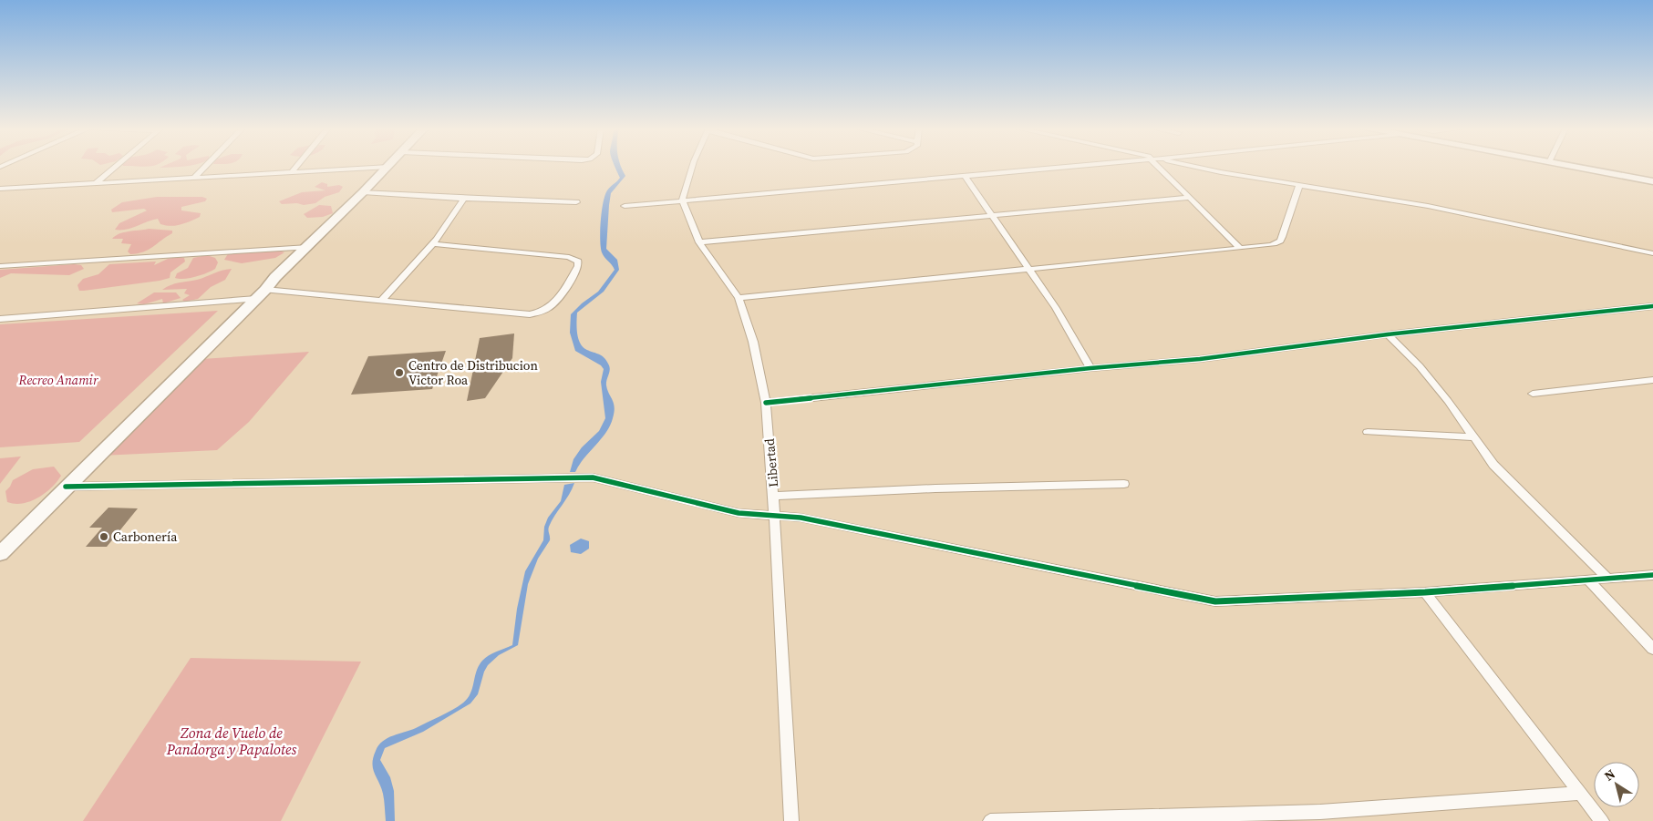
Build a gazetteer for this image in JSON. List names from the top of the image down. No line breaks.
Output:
{"streets":{"street":["Libertad"]},"parks":["Recreo Anamir","Zona de Vuelo de Pandorga y Papalotes"],"places":["Centro de Distribucion Victor Roa","Carbonería"],"north":"top left"}
